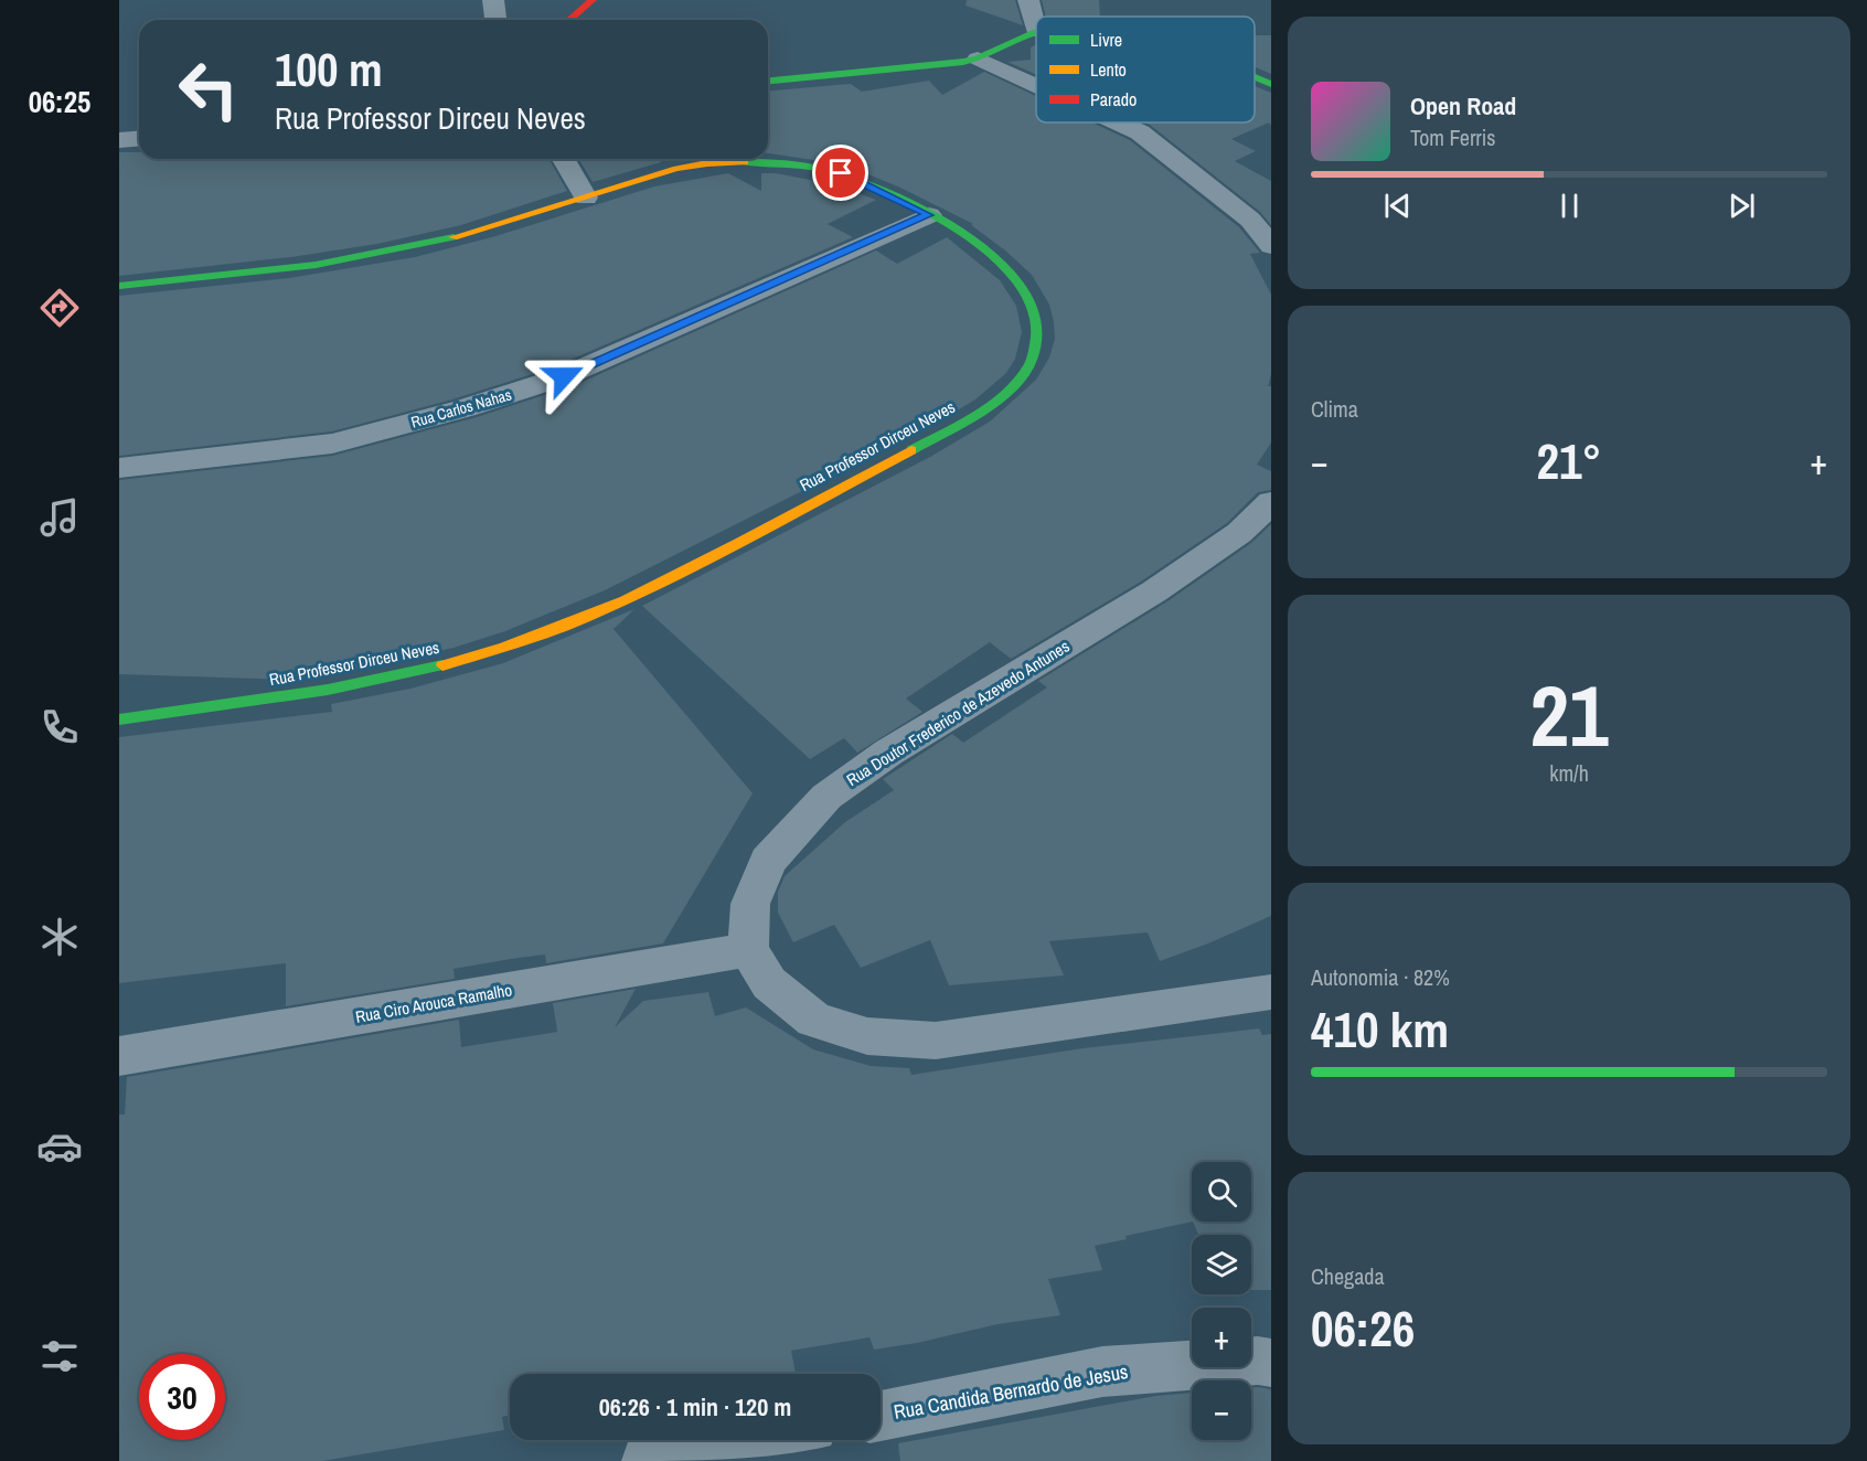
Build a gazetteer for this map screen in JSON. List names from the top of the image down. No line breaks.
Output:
{"streets":{"street":["Rua Carlos Nahas","Rua Professor Dirceu Neves","Rua Doutor Frederico de Azevedo Antunes","Rua Ciro Arouca Ramalho","Rua Candida Bernardo de Jesus"]},"crossings":[["Rua Carlos Nahas","Rua Professor Dirceu Neves"],["Rua Doutor Frederico de Azevedo Antunes","Rua Ciro Arouca Ramalho"]],"legend":["Livre","Lento","Parado"],"page":{"tabs":"06:25","turn":["100 m","Rua Professor Dirceu Neves"],"song":["Open Road","Tom Ferris"],"tile":["Clima",["21","km/h"],["Autonomia · 82%","410 km"],["Chegada","06:26"]],"heat":["−","21°","+"],"map_buttons":["+","−"],"limit":"30","trip":"06:26 · 1 min · 120 m"}}
